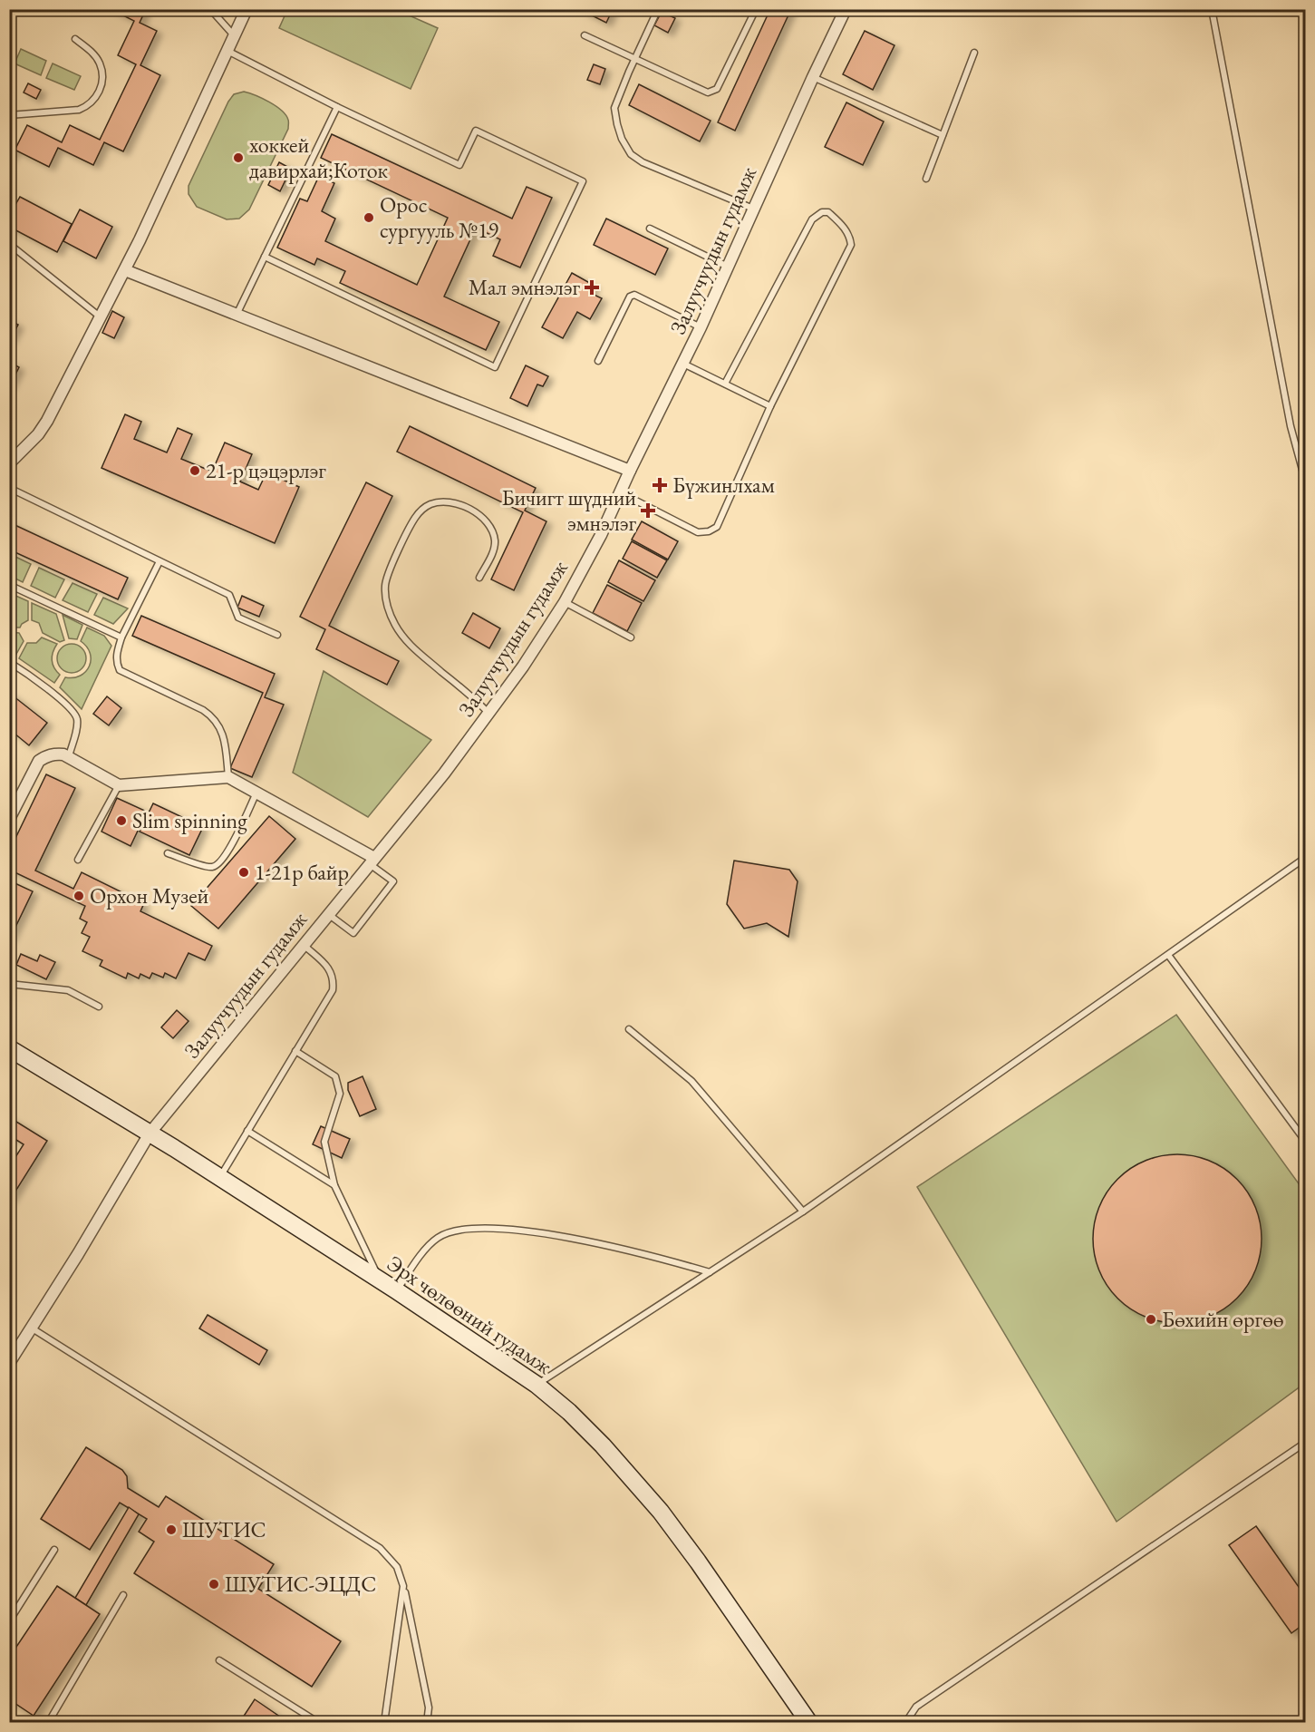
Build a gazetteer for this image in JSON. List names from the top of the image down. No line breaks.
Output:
{"streets":{"main road":["Эрх чөлөөний гудамж"],"street":["Залуучуудын гудамж"]},"crossings":[["Залуучуудын гудамж","Эрх чөлөөний гудамж"]],"places":{"other":["хоккей давирхай;Коток","Орос сургууль №19","21-р цэцэрлэг","Slim spinning","1-21р байр","Орхон Myзей","Бөхийн өргөө","ШУТИС","ШУТИС-ЭЦДС"],"health":["Мал эмнэлэг","Бүжинлхам","Бичигт шүдний эмнэлэг"]}}
